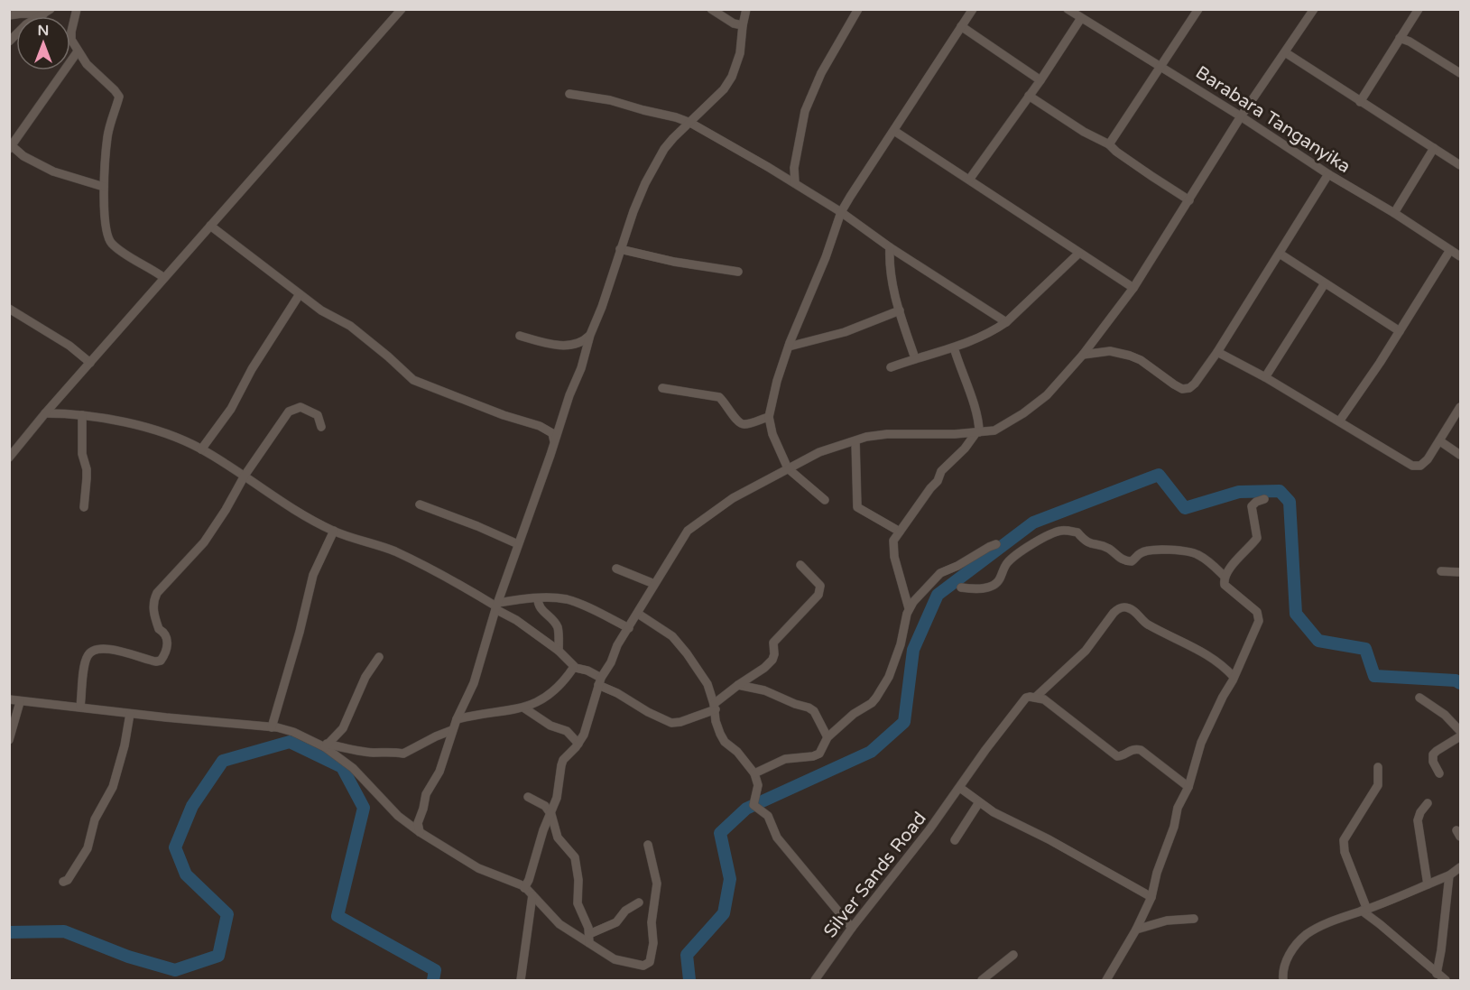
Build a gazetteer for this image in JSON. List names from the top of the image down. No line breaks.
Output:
{"streets":{"street":["Barabara Tanganyika","Silver Sands Road"]},"north":"top"}
